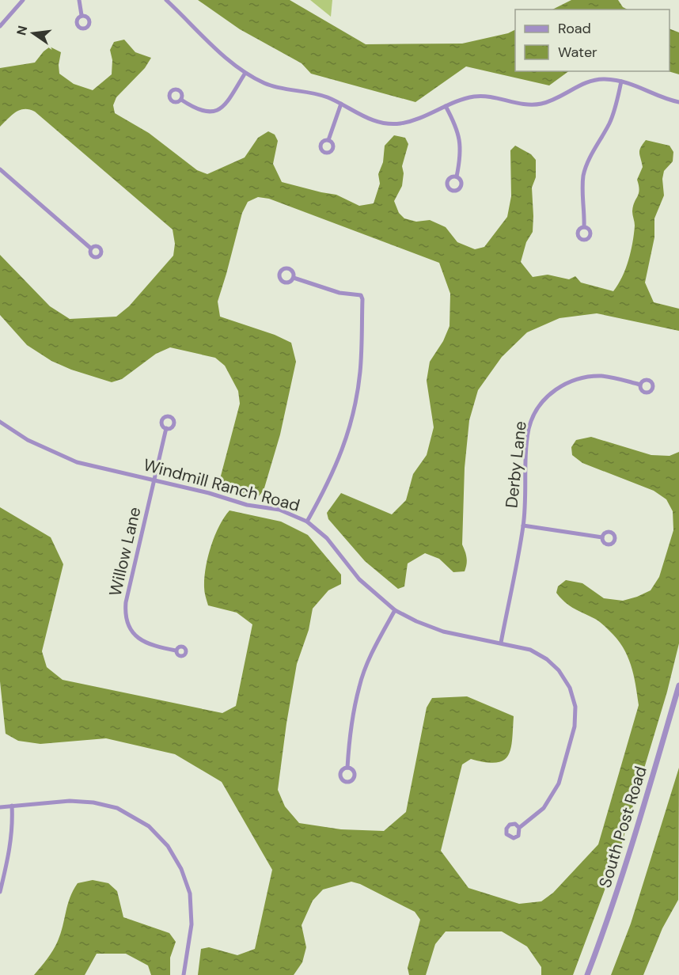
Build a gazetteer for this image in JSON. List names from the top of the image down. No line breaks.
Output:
{"streets":{"street":["Derby Lane","Windmill Ranch Road","Willow Lane","South Post Road"]},"crossings":[["Derby Lane","Windmill Ranch Road"],["Windmill Ranch Road","Willow Lane"]],"legend":["Road","Water"],"north":"left"}
